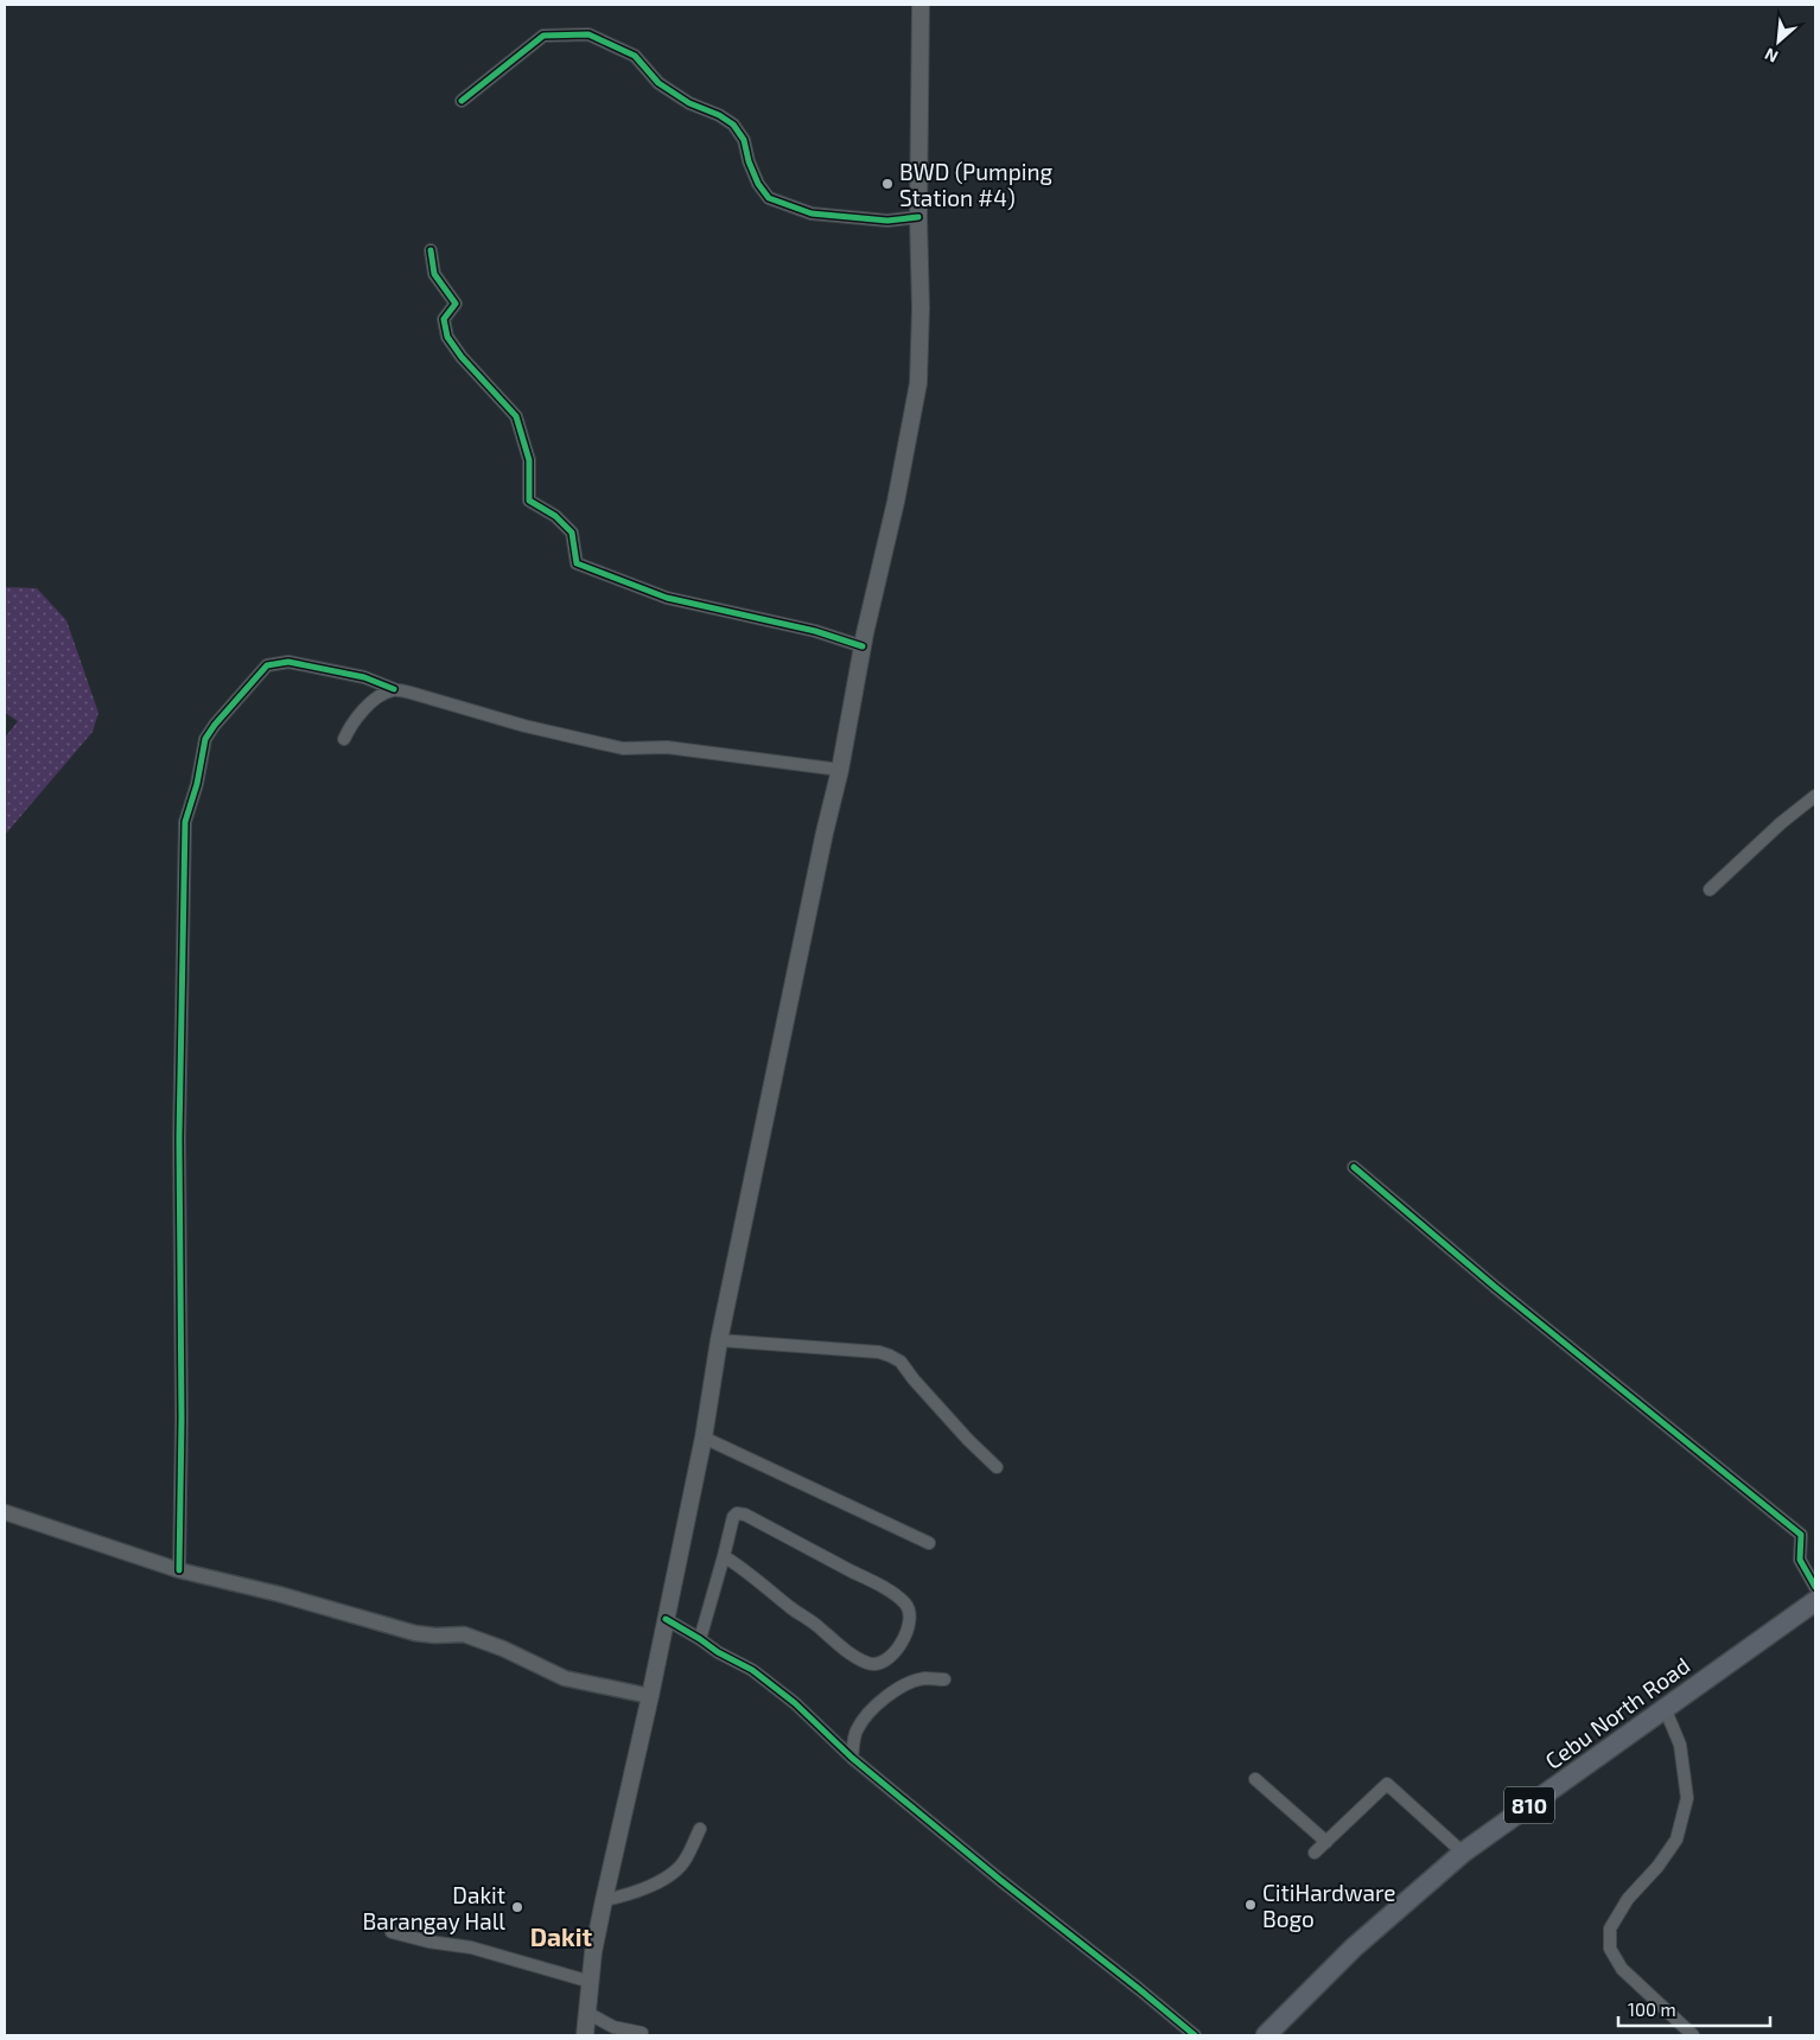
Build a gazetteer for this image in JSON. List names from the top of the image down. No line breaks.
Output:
{"streets":{"highway":["Cebu North Road","810"]},"districts":["Dakit"],"places":["BWD (Pumping Station #4)","CitiHardware Bogo","Dakit Barangay Hall"],"scale_bar":"100 m","north":"bottom left"}
